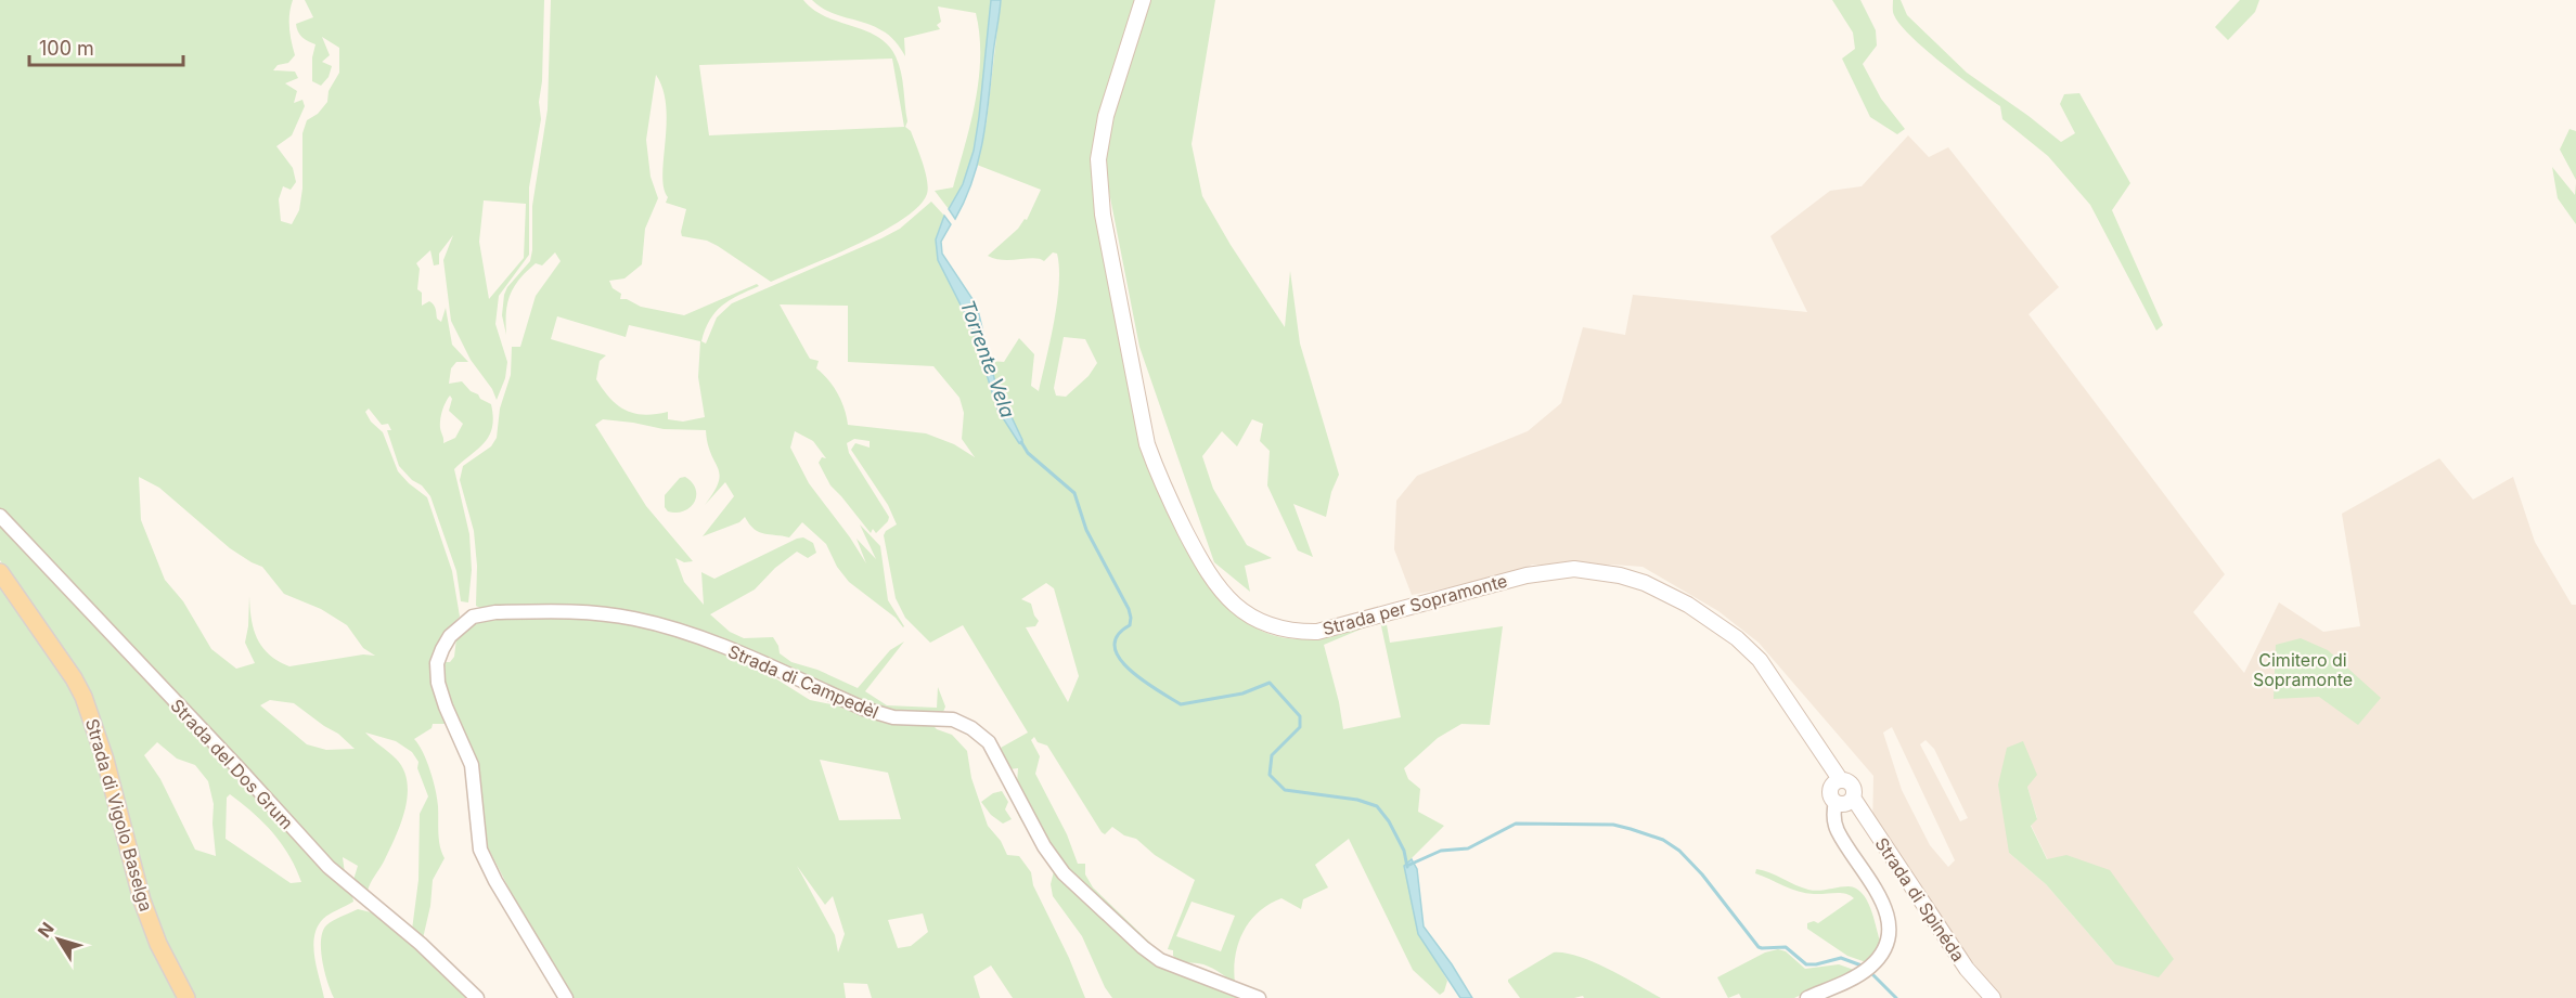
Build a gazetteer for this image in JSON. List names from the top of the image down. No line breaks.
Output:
{"streets":{"main road":["Strada per Sopramonte","Strada di Vigolo Baselga","Strada di Spinéda"],"street":["Strada di Campedèl","Strada del Dos Grum"]},"crossings":[["Strada per Sopramonte","Strada di Spinéda"]],"water":["Torrente Vela"],"parks":["Cimitero di Sopramonte"],"scale_bar":"100 m","north":"top left"}
